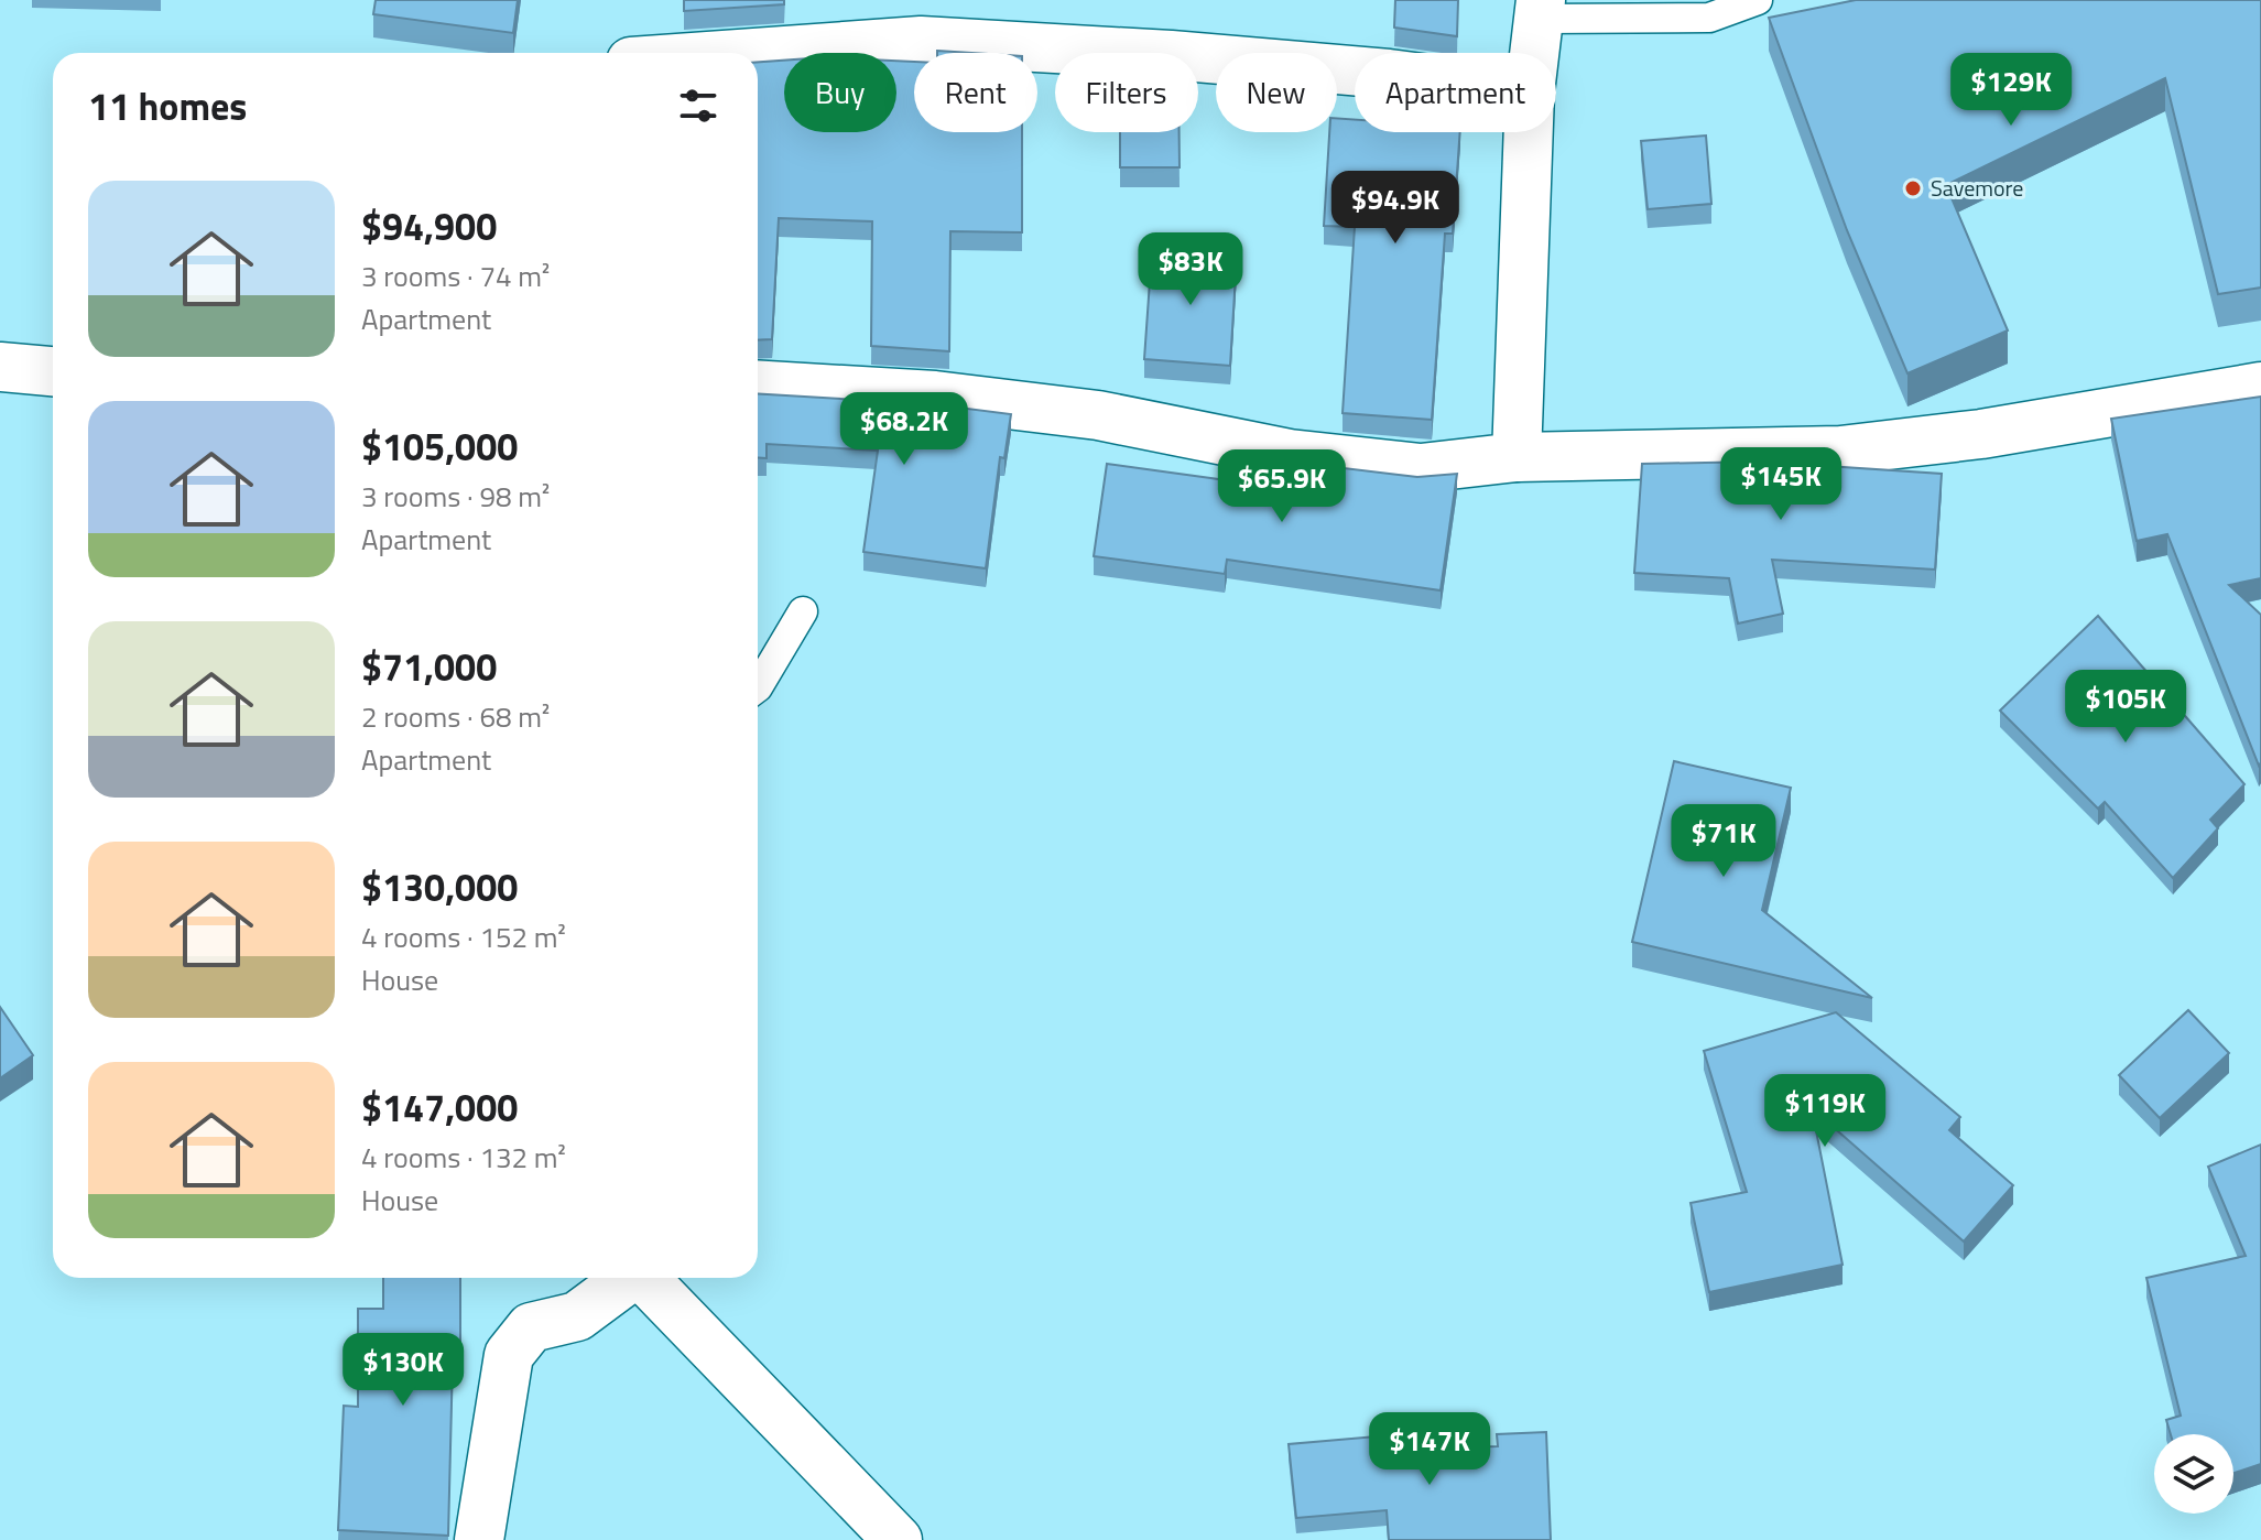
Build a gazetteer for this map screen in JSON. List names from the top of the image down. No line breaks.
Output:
{"places":["Savemore"],"page":{"price":["$129K","$94.9K","$83K","$68.2K","$145K","$65.9K","$105K","$71K","$119K","$130K","$147K"],"chip":["Buy","Rent","Filters","New","Apartment"],"heading":"11 homes","list":[{"name":"$94,900","note":"3 rooms · 74 m² · Apartment"},{"name":"$105,000","note":"3 rooms · 98 m² · Apartment"},{"name":"$71,000","note":"2 rooms · 68 m² · Apartment"},{"name":"$130,000","note":"4 rooms · 152 m² · House"},{"name":"$147,000","note":"4 rooms · 132 m² · House"}]}}
